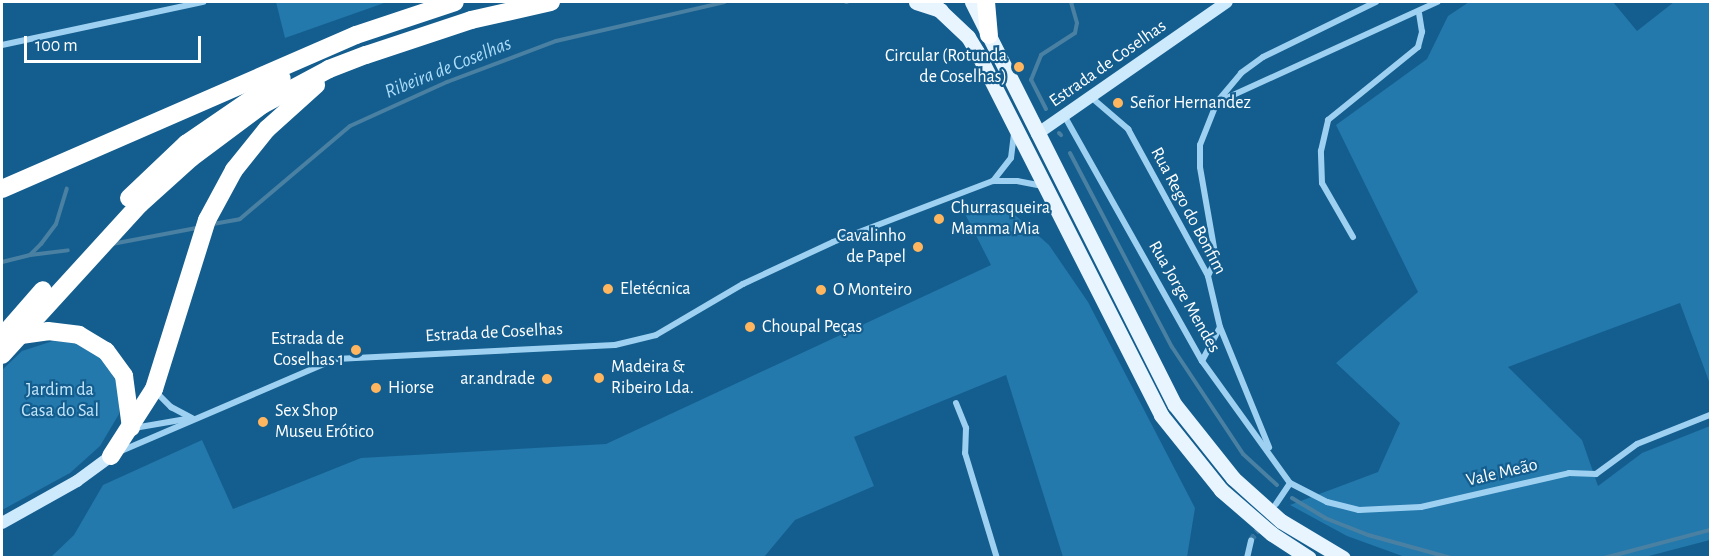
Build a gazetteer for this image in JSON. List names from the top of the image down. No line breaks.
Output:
{"streets":{"street":["Estrada de Coselhas","Rua Rego do Bonfim","Rua Jorge Mendes","Vale Meão"]},"crossings":[["Estrada de Coselhas","Rua Rego do Bonfim"],["Estrada de Coselhas","Rua Jorge Mendes"],["Rua Rego do Bonfim","Rua Jorge Mendes"],["Rua Jorge Mendes","Vale Meão"]],"water":["Ribeira de Coselhas"],"parks":["Jardim da Casa do Sal"],"places":["Circular (Rotunda de Coselhas)","Señor Hernandez","Churrasqueira Mamma Mia","Cavalinho de Papel","Eletécnica","O Monteiro","Choupal Peças","Estrada de Coselhas 1","Madeira & Ribeiro Lda.","ar.andrade","Hiorse","Sex Shop Museu Erótico"],"scale_bar":"100 m"}
